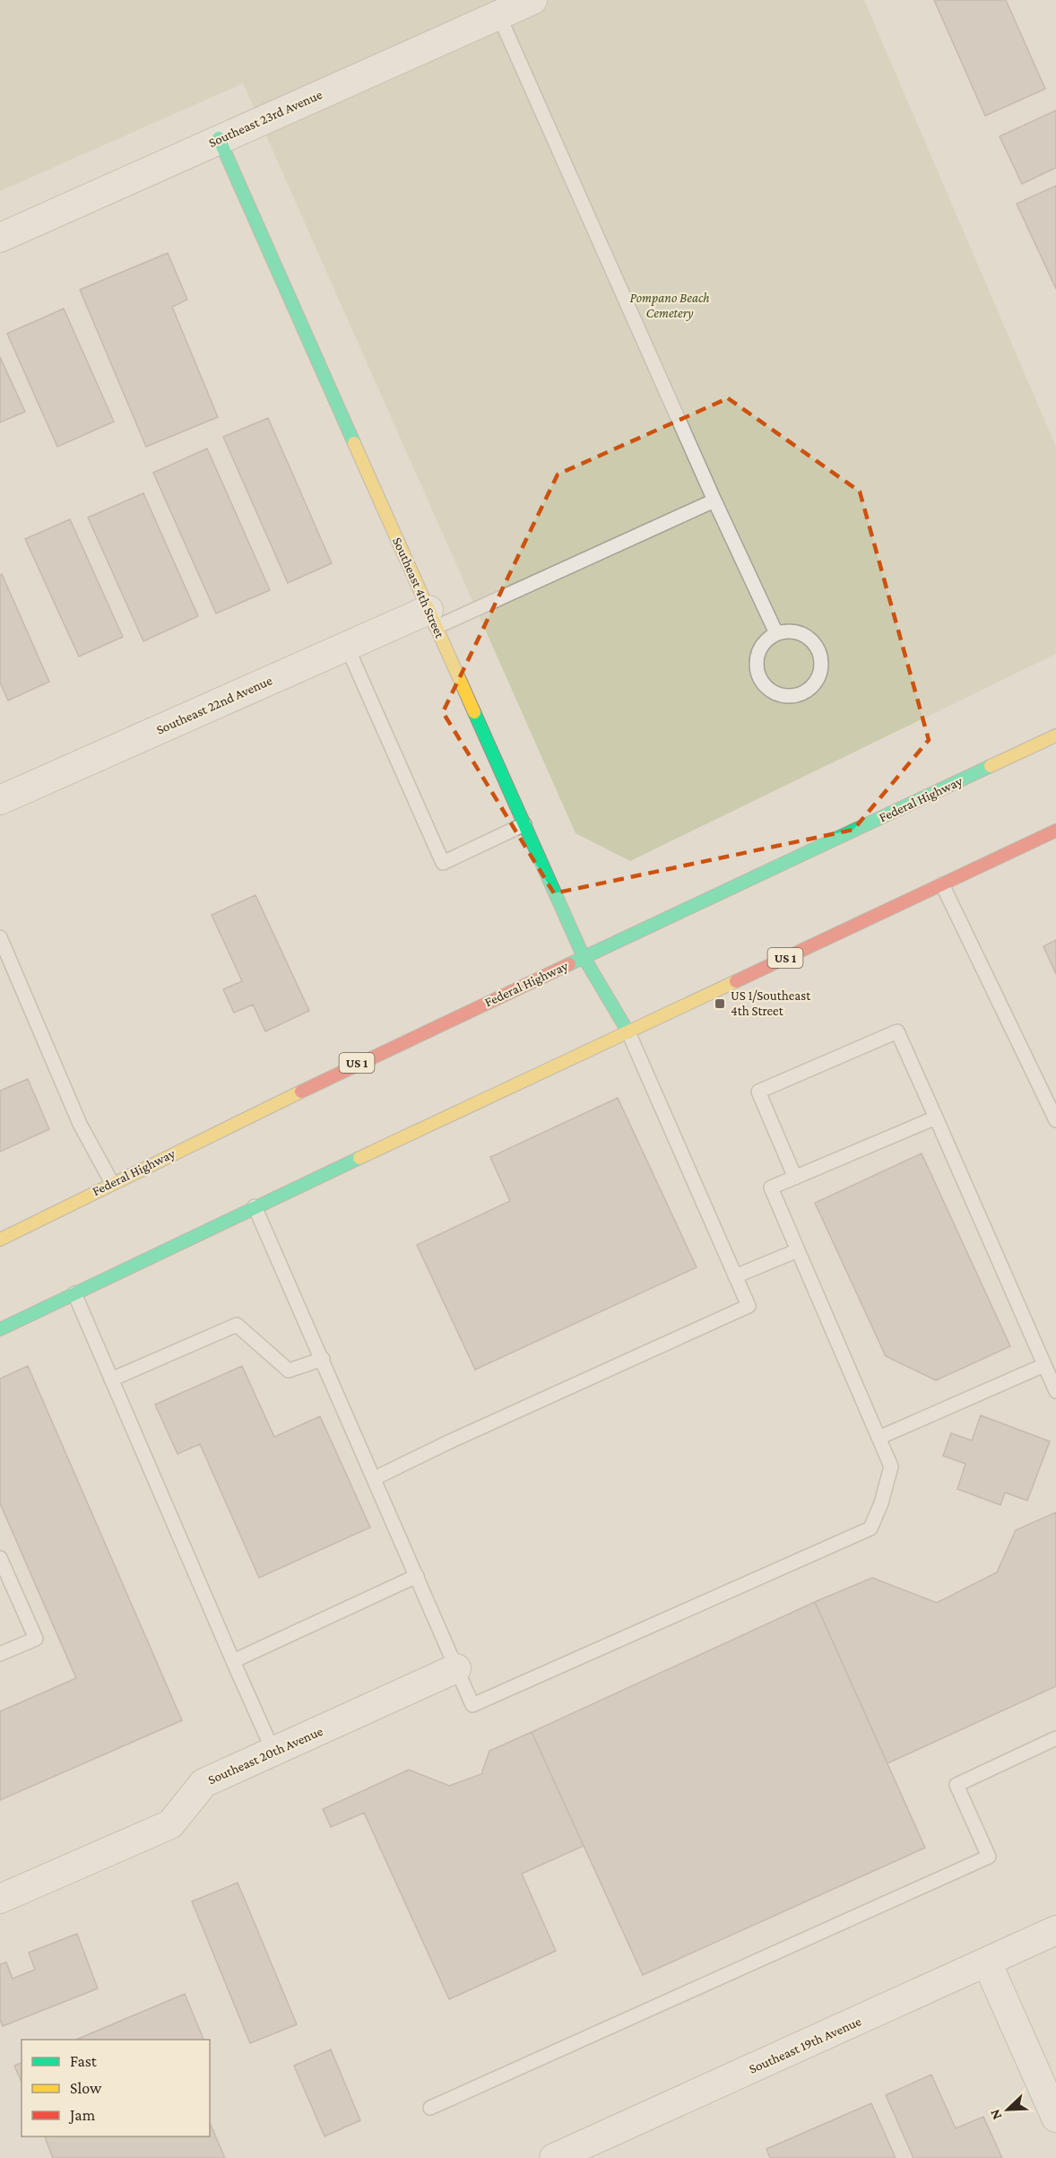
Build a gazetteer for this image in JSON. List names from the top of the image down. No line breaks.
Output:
{"streets":{"main road":["Southeast 4th Street","Federal Highway","US 1"],"street":["Southeast 23rd Avenue","Southeast 22nd Avenue","Southeast 20th Avenue","Southeast 19th Avenue"]},"crossings":[["Southeast 23rd Avenue","Southeast 4th Street"],["Southeast 4th Street","Southeast 22nd Avenue"],["Southeast 4th Street","Federal Highway"],["Southeast 4th Street","US 1"]],"parks":["Pompano Beach Cemetery"],"places":{"transit":["US 1/Southeast 4th Street"]},"legend":["Fast","Slow","Jam"],"north":"bottom left"}
